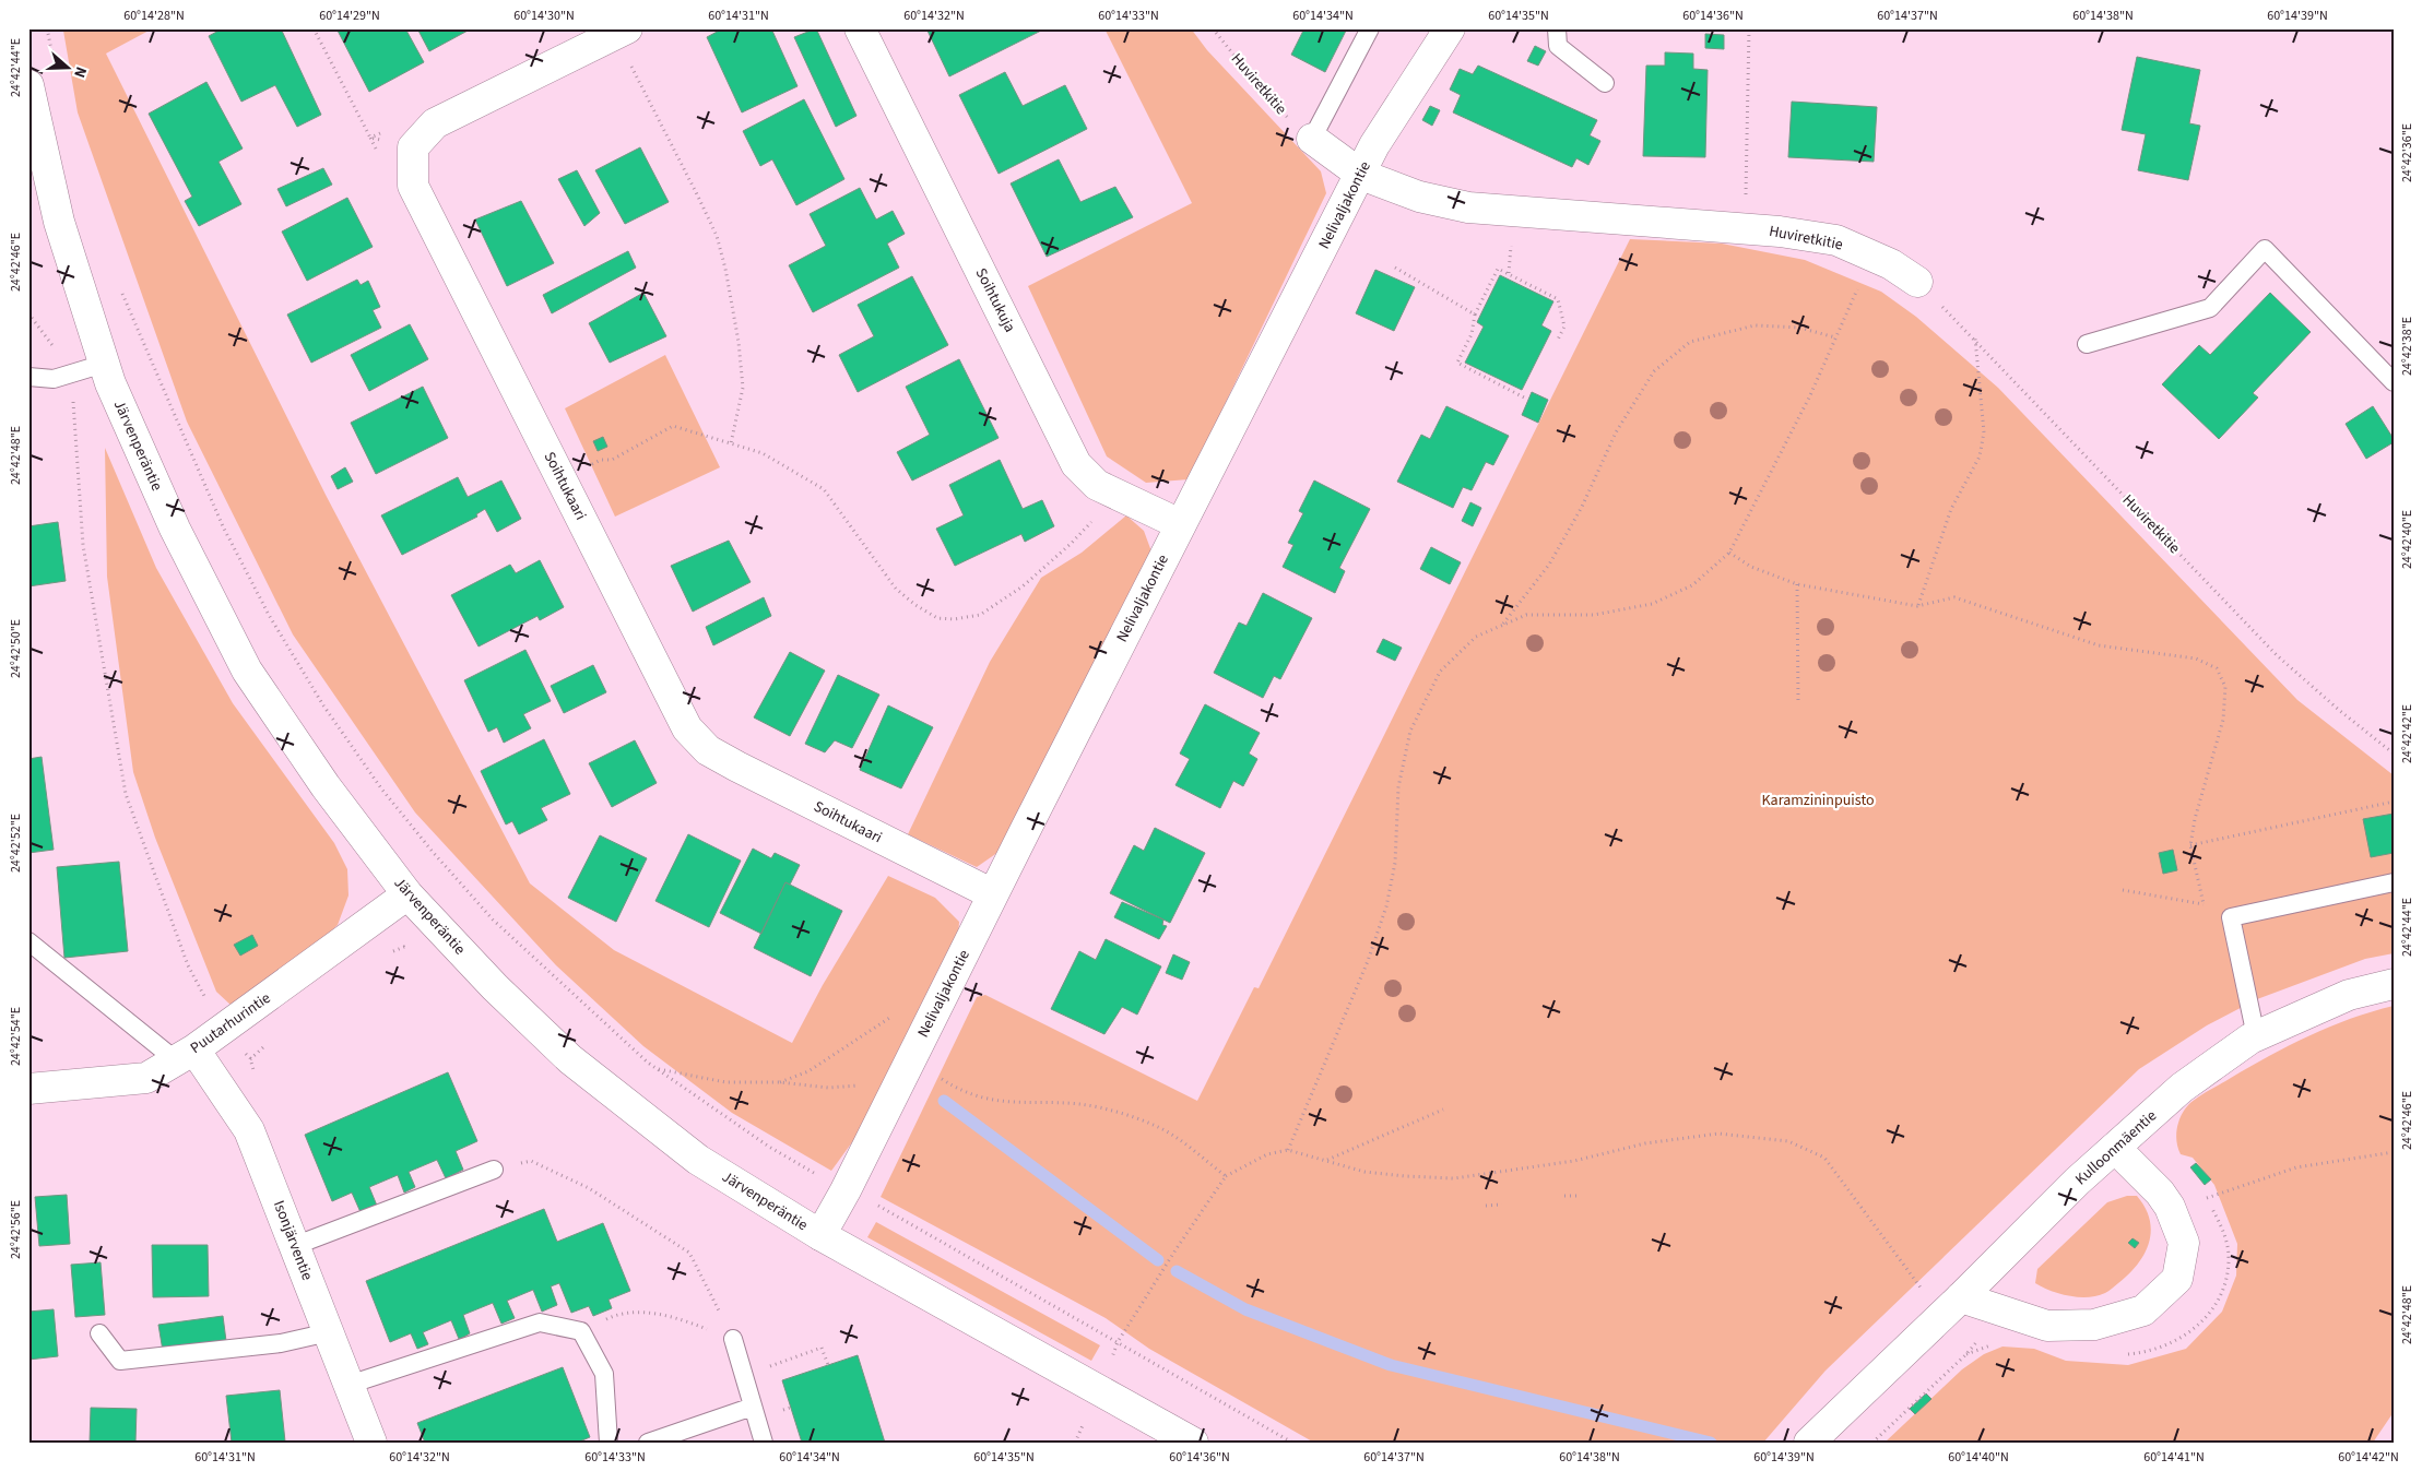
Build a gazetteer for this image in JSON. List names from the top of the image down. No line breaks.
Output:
{"streets":{"street":["Huviretkitie","Nelivaljakontie","Soihtukuja","Järvenperäntie","Soihtukaari","Puutarhurintie","Kulloonmäentie","Isonjärventie"]},"crossings":[["Huviretkitie","Nelivaljakontie"],["Nelivaljakontie","Soihtukuja"],["Nelivaljakontie","Järvenperäntie"],["Nelivaljakontie","Soihtukaari"],["Järvenperäntie","Puutarhurintie"],["Puutarhurintie","Isonjärventie"]],"parks":["Karamzininpuisto"],"north":"right","coordinates":["60°14'28\"N","60°14'29\"N","60°14'30\"N","60°14'31\"N","60°14'32\"N","60°14'33\"N","60°14'34\"N","60°14'35\"N","60°14'36\"N","60°14'37\"N","60°14'38\"N","60°14'39\"N","24°42'44\"E","24°42'36\"E","24°42'46\"E","24°42'38\"E","24°42'48\"E","24°42'40\"E","24°42'50\"E","24°42'42\"E","24°42'52\"E","24°42'54\"E","24°42'56\"E","60°14'40\"N","60°14'41\"N","60°14'42\"N"]}
